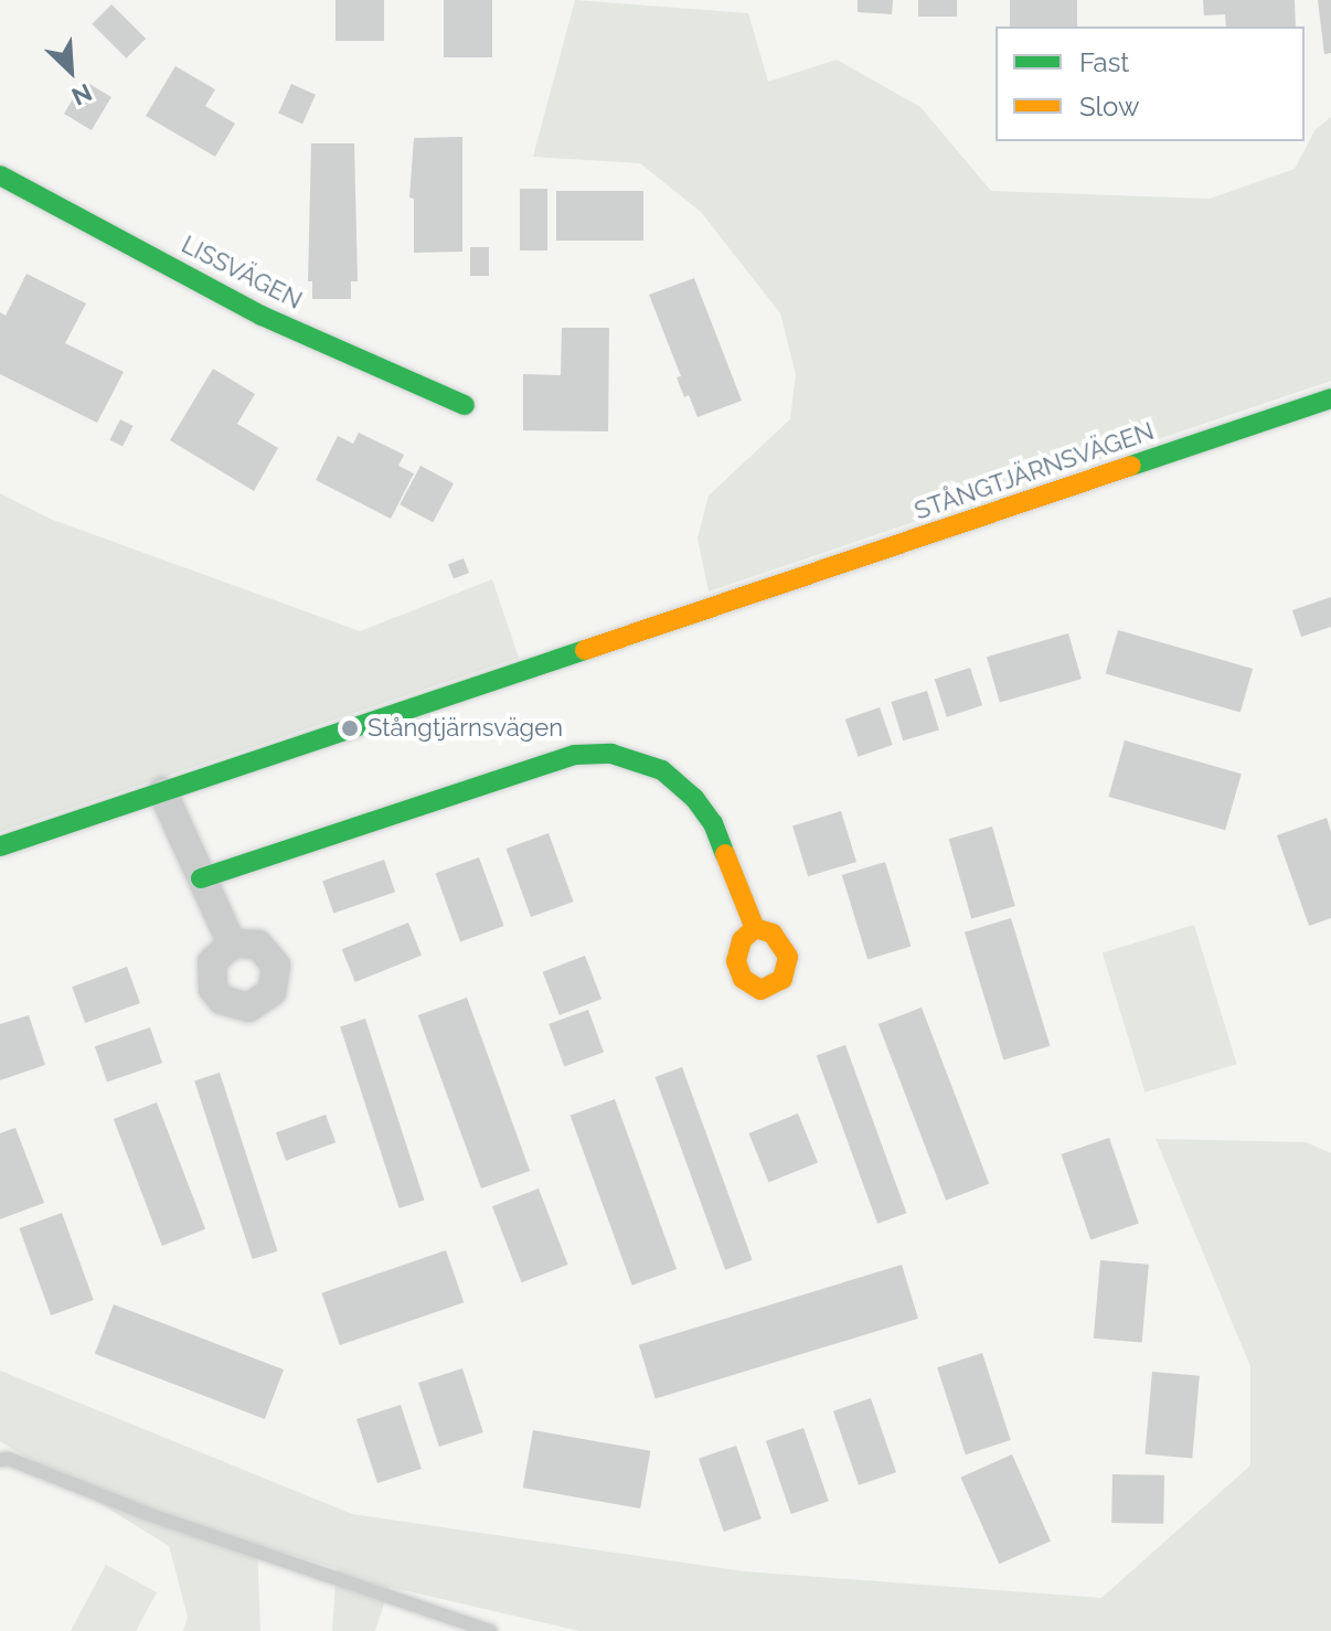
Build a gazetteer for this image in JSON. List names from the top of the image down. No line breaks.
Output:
{"streets":{"street":["LISSVÄGEN","STÅNGTJÄRNSVÄGEN"]},"places":["Stångtjärnsvägen"],"legend":["Fast","Slow"],"north":"bottom right"}
